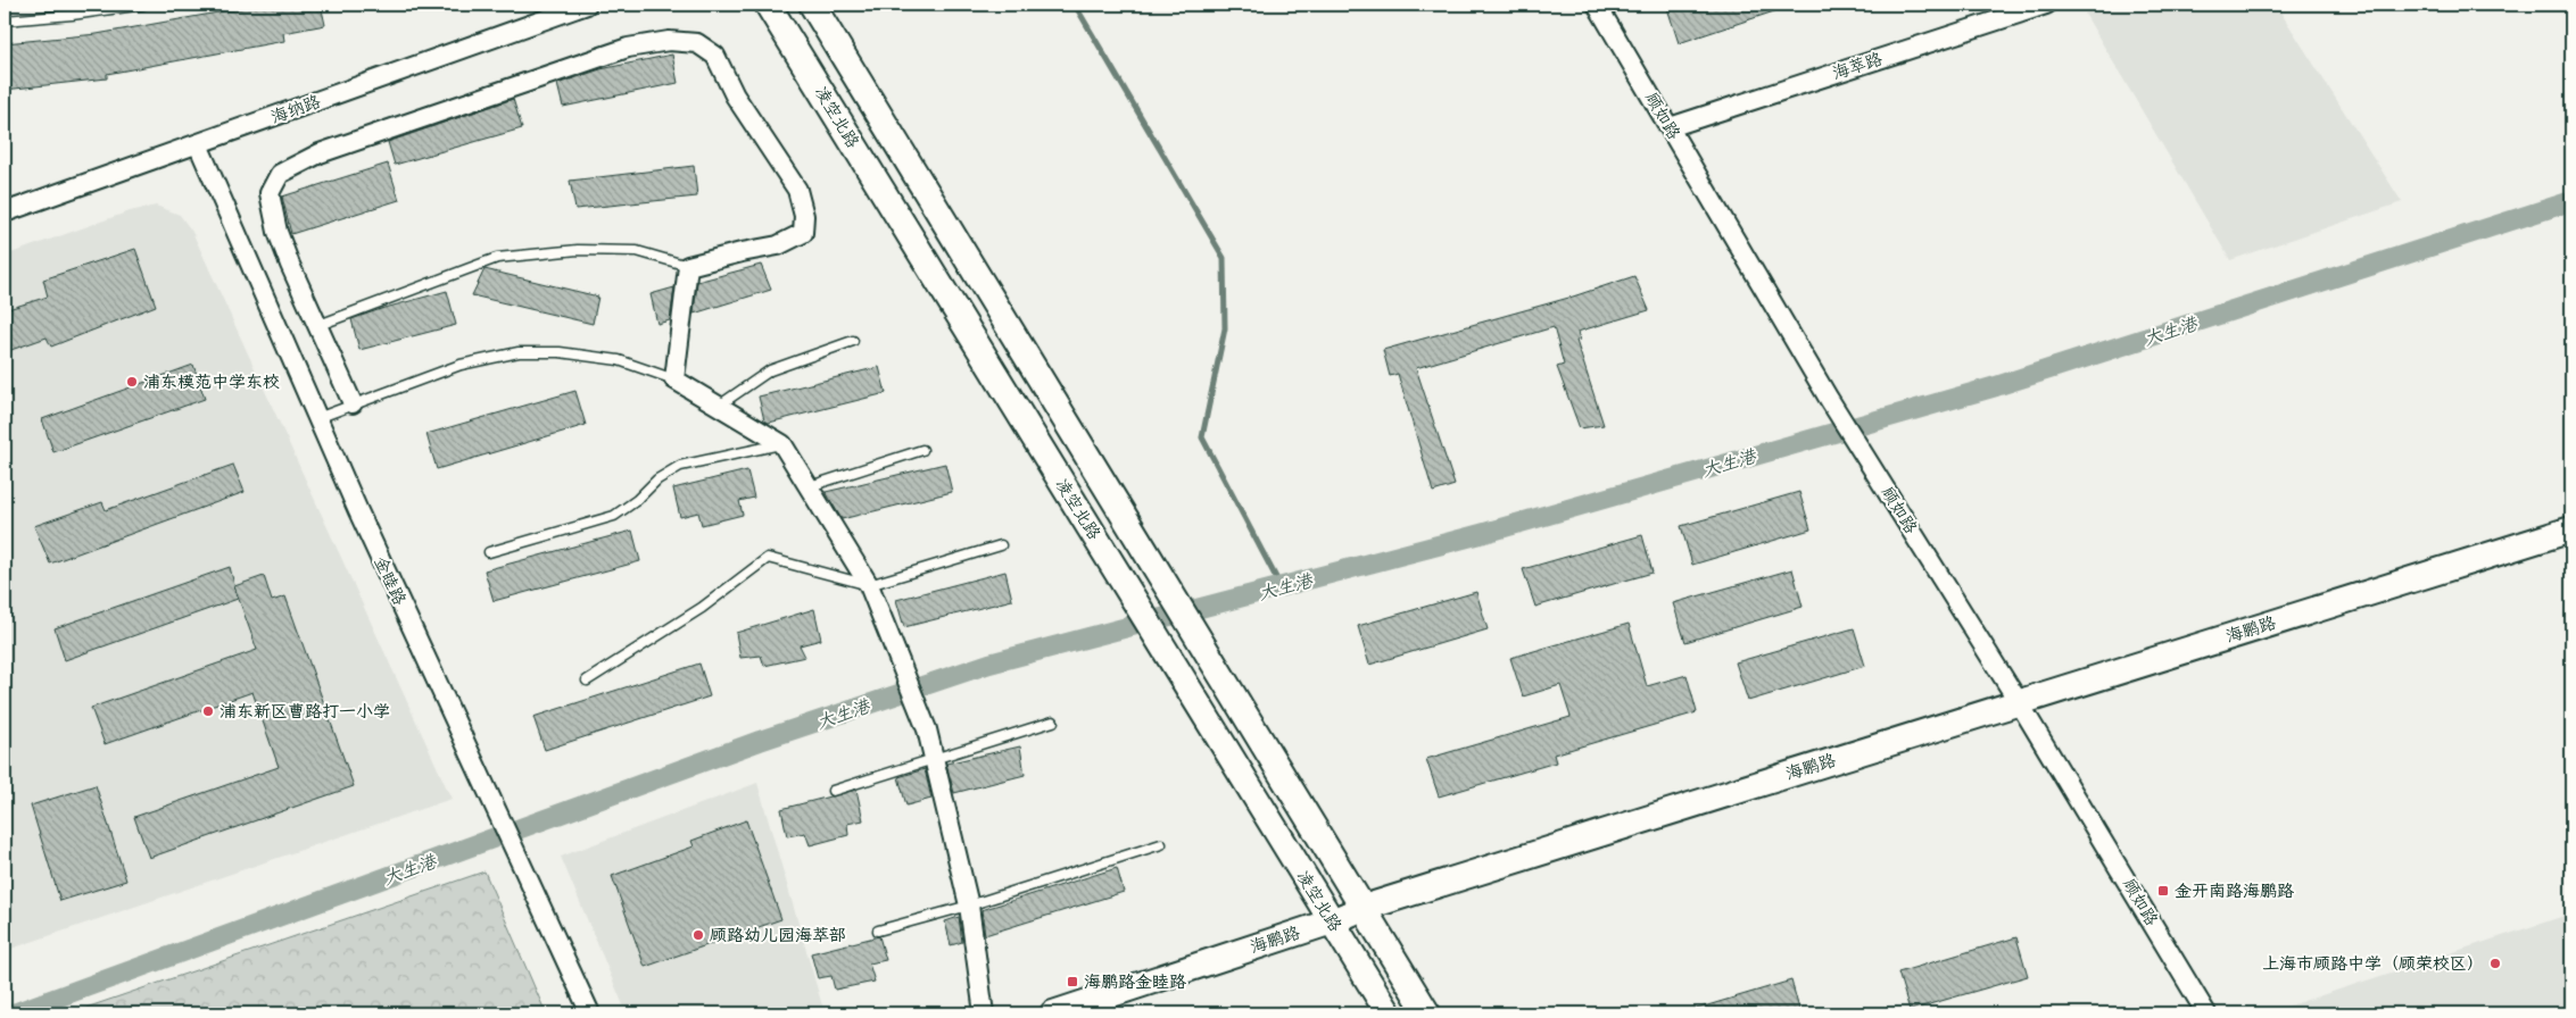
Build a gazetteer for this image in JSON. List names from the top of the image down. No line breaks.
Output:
{"streets":{"main road":["凌空北路","海鹏路"],"street":["海萃路","海纳路","顾如路","金睦路"]},"crossings":[["海萃路","顾如路"],["海纳路","金睦路"],["顾如路","海鹏路"],["凌空北路","海鹏路"]],"water":["大生港"],"places":{"other":["浦东模范中学东校","浦东新区曹路打一小学","顾路幼儿园海萃部","上海市顾路中学（顾荣校区）"],"transit":["金开南路海鹏路","海鹏路金睦路"]}}
